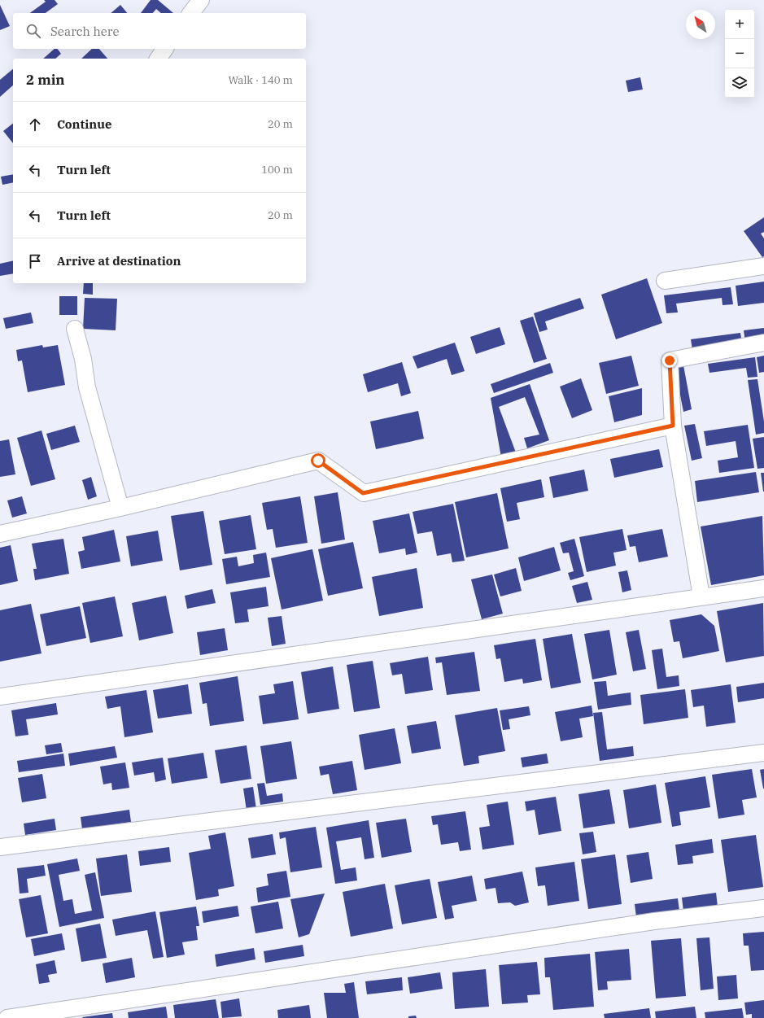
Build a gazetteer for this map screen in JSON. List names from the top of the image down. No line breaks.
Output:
{"north":"top left","page":{"map_buttons":["+","−"],"search":"Search here","heading":["2 min","Walk · 140 m"],"list":[["Continue","20 m"],["Turn left","100 m"],["Turn left","20 m"],"Arrive at destination"]}}
